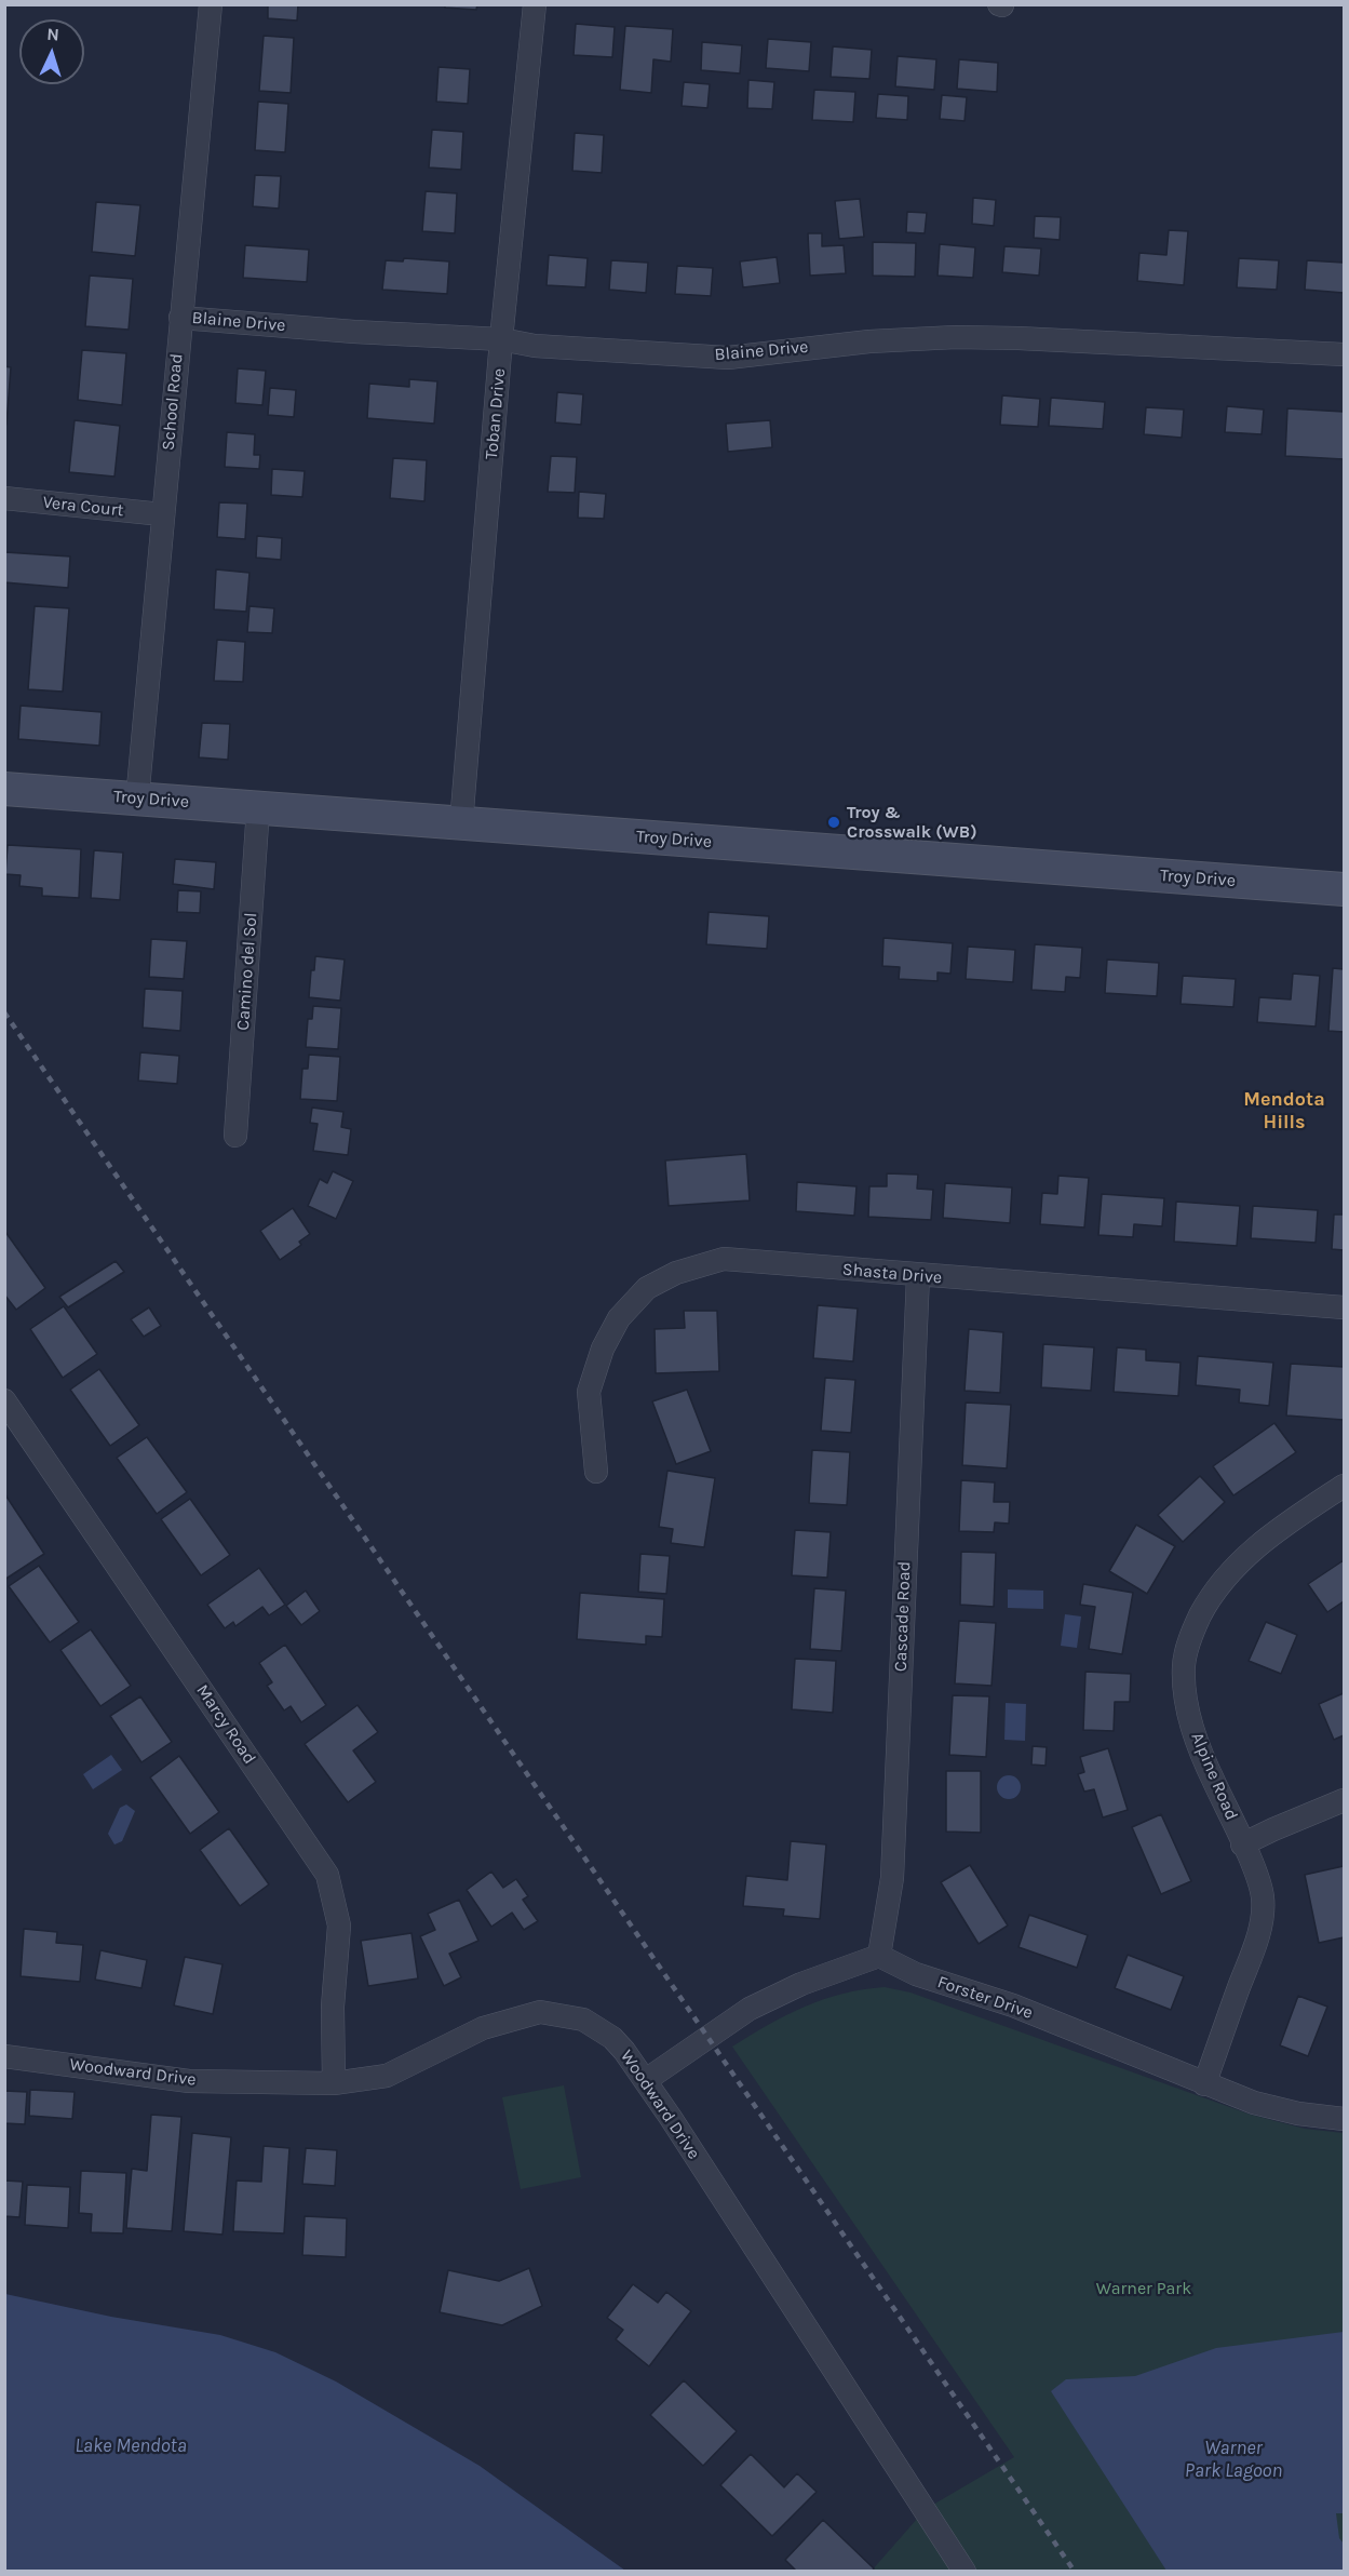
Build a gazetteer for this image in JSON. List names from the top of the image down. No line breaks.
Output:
{"streets":{"street":["Blaine Drive","School Road","Toban Drive","Vera Court","Troy Drive","Camino del Sol","Shasta Drive","Cascade Road","Marcy Road","Alpine Road","Forster Drive","Woodward Drive"]},"crossings":[["Blaine Drive","School Road"],["Blaine Drive","Toban Drive"],["School Road","Vera Court"],["School Road","Troy Drive"],["Toban Drive","Troy Drive"],["Troy Drive","Camino del Sol"],["Shasta Drive","Cascade Road"],["Cascade Road","Forster Drive"],["Marcy Road","Woodward Drive"],["Alpine Road","Forster Drive"]],"districts":["Mendota Hills"],"water":["Lake Mendota","Warner Park Lagoon"],"parks":["Warner Park"],"places":["Troy & Crosswalk (WB)"],"north":"top"}
